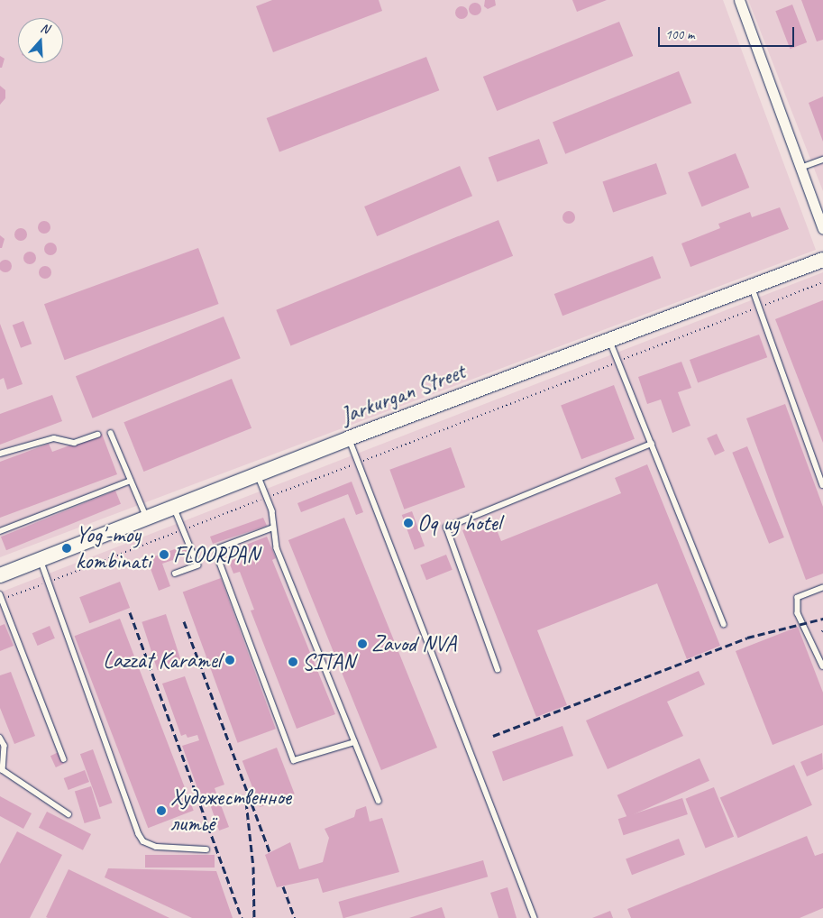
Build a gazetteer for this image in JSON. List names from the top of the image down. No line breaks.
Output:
{"streets":{"main road":["Jarkurgan Street"]},"places":["Oq uy hotel","Yog'-moy kombinati","FLOORPAN","Zavod NVA","Lazzat Karamel","SITAN","Художественное литьё"],"scale_bar":"100 m","north":"top"}
